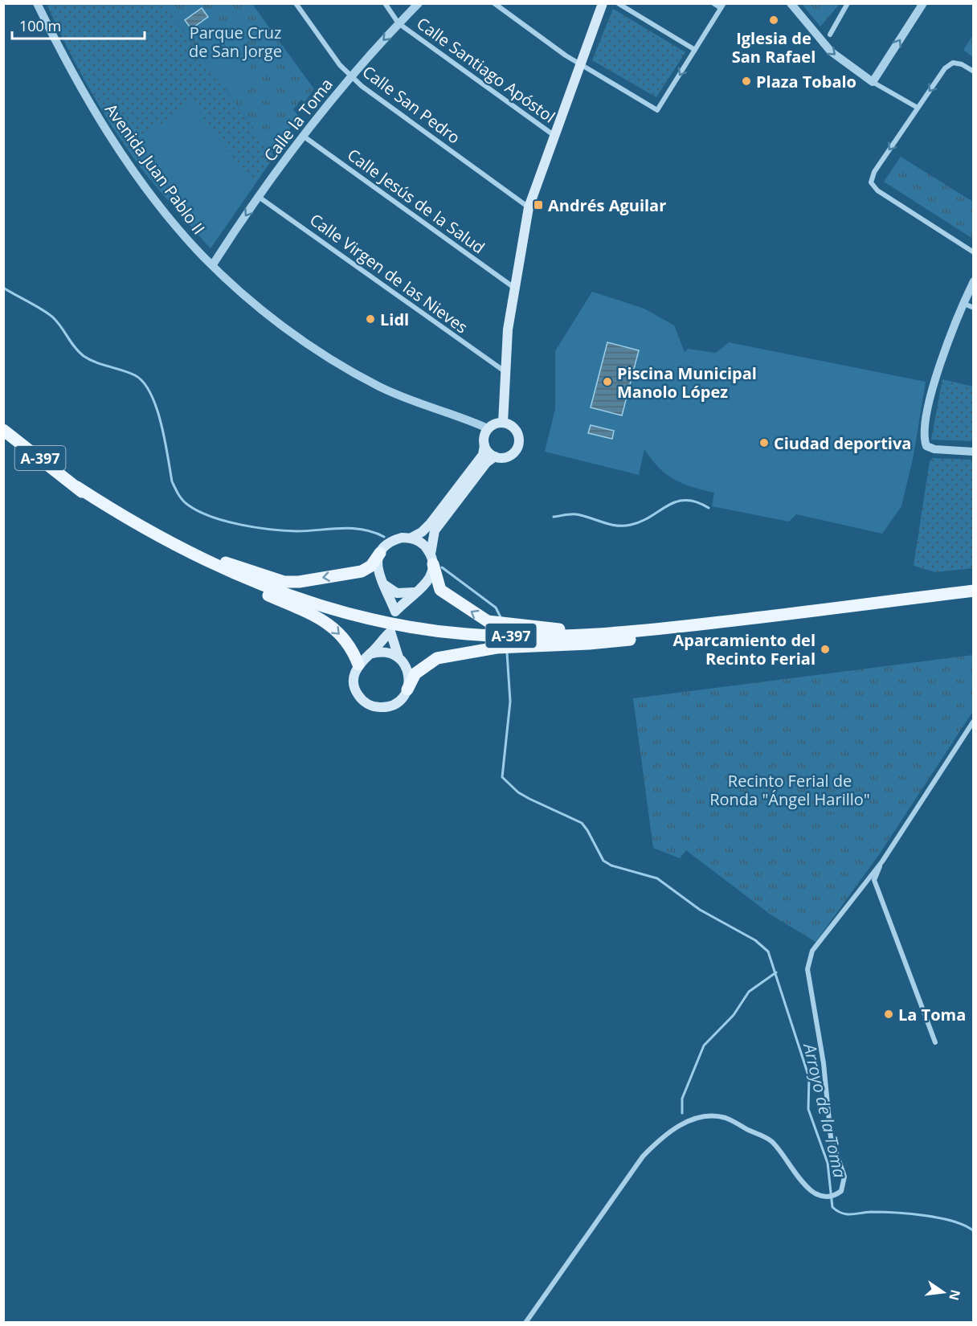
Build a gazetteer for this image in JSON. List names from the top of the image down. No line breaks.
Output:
{"streets":{"main road":["A-397"],"street":["Calle Santiago Apóstol","Calle San Pedro","Calle la Toma","Avenida Juan Pablo II","Calle Jesús de la Salud","Calle Virgen de las Nieves"]},"crossings":[["Calle Santiago Apóstol","Calle la Toma"],["Calle San Pedro","Calle la Toma"],["Calle la Toma","Avenida Juan Pablo II"],["Calle la Toma","Calle Jesús de la Salud"],["Calle la Toma","Calle Virgen de las Nieves"]],"one_way":["Calle la Toma"],"water":["Arroyo de la Toma"],"parks":["Parque Cruz de San Jorge","Recinto Ferial de Ronda \"Ángel Harillo\""],"places":{"other":["Iglesia de San Rafael","Plaza Tobalo","Lidl","Piscina Municipal Manolo López","Ciudad deportiva","Aparcamiento del Recinto Ferial","La Toma"],"transit":["Andrés Aguilar"]},"scale_bar":"100 m","north":"right"}
